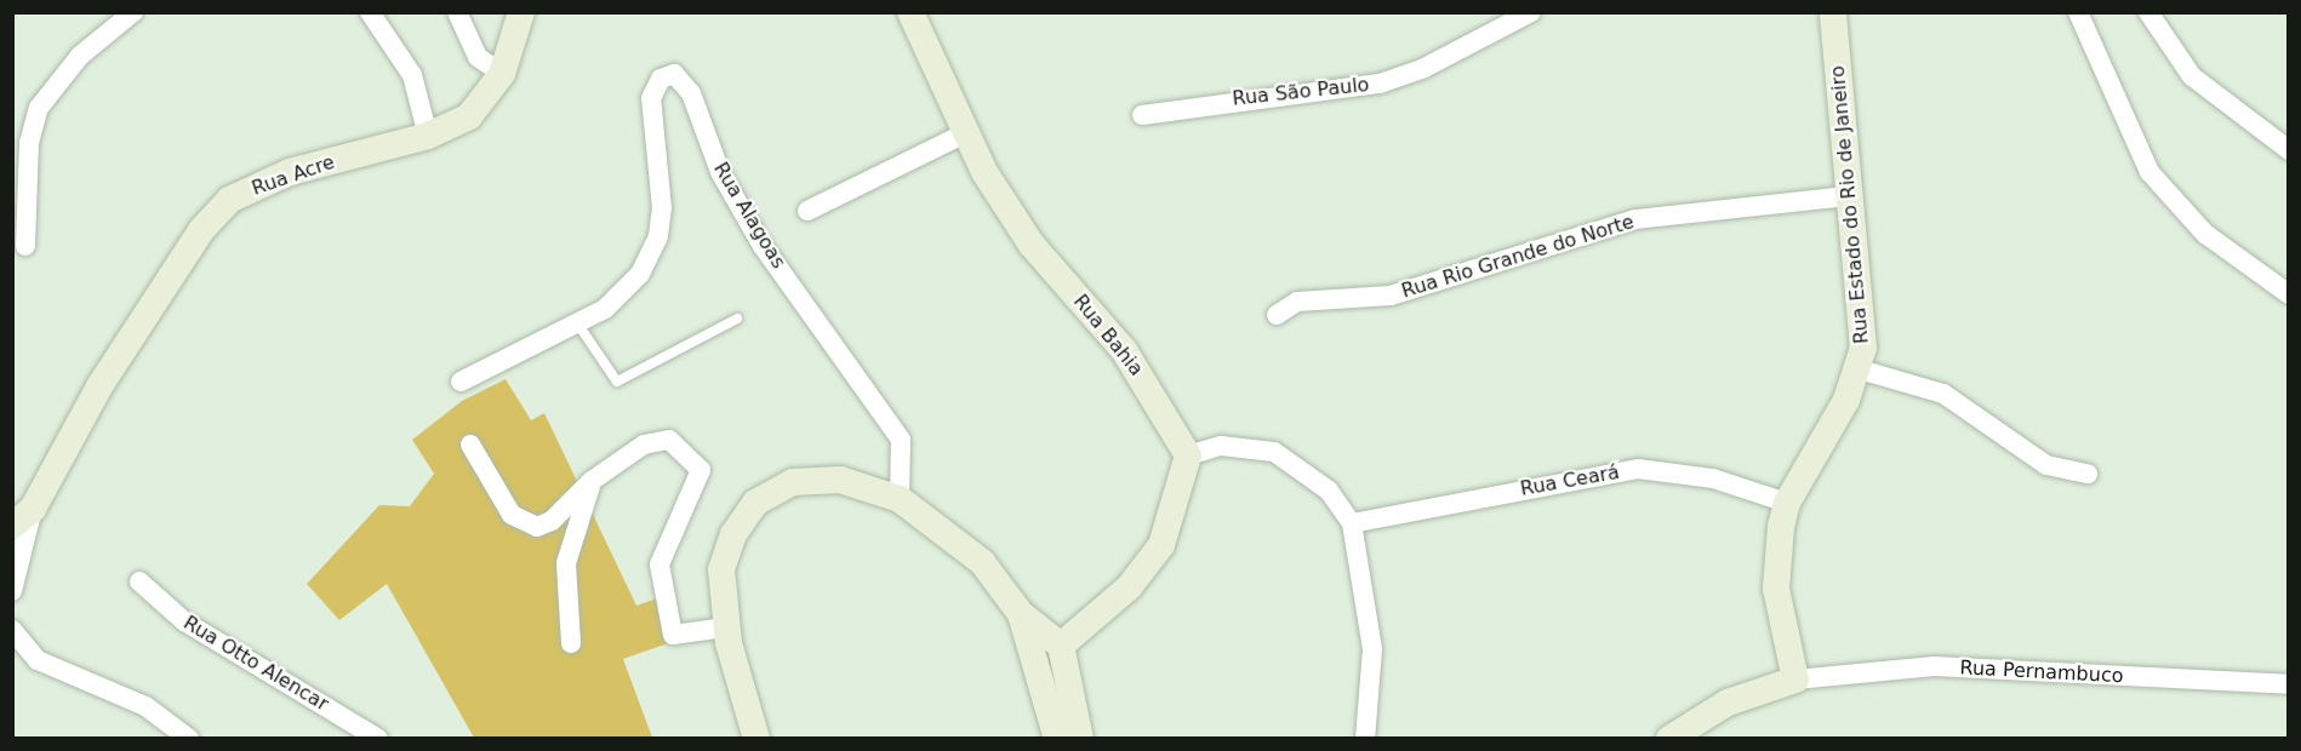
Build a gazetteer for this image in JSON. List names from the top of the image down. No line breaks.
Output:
{"streets":{"street":["Rua São Paulo","Rua Acre","Rua Estado do Rio de Janeiro","Rua Alagoas","Rua Rio Grande do Norte","Rua Bahia","Rua Ceará","Rua Otto Alencar","Rua Pernambuco"]},"crossings":[["Rua Estado do Rio de Janeiro","Rua Rio Grande do Norte"],["Rua Estado do Rio de Janeiro","Rua Ceará"],["Rua Estado do Rio de Janeiro","Rua Pernambuco"]]}
